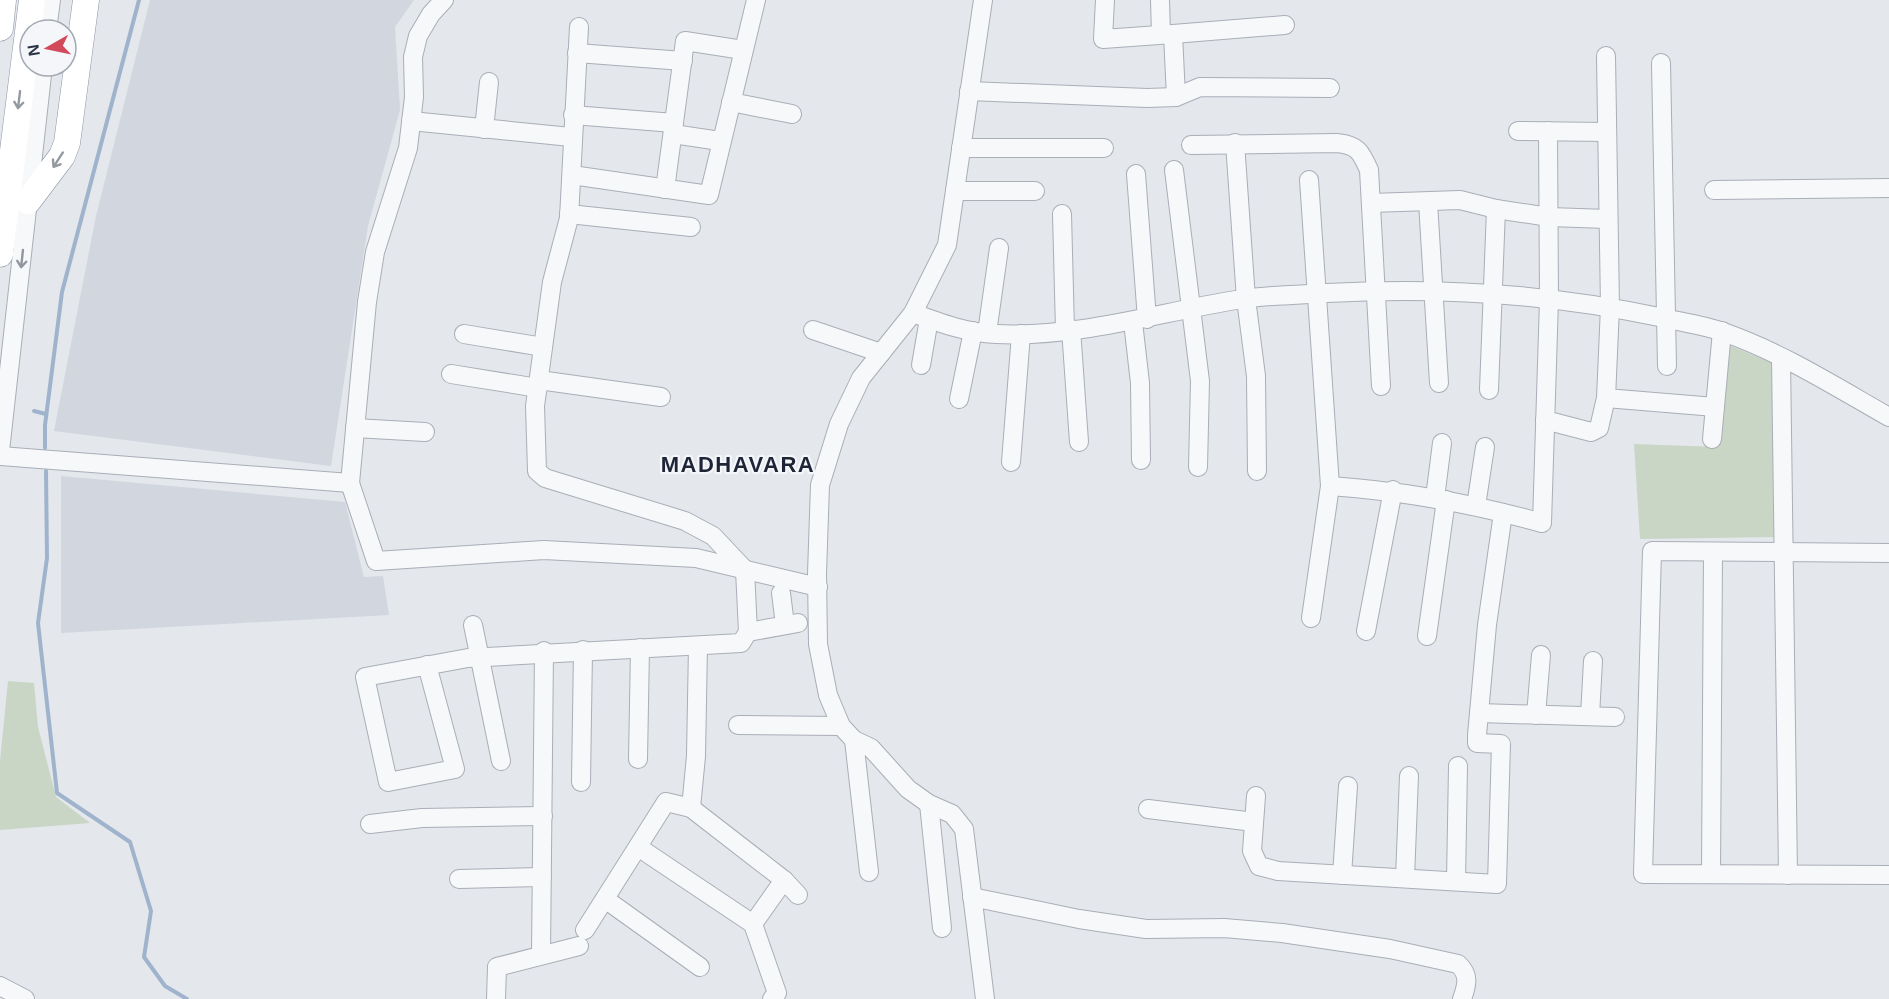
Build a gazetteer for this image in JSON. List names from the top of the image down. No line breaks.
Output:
{"districts":["MADHAVARA"],"north":"left"}
